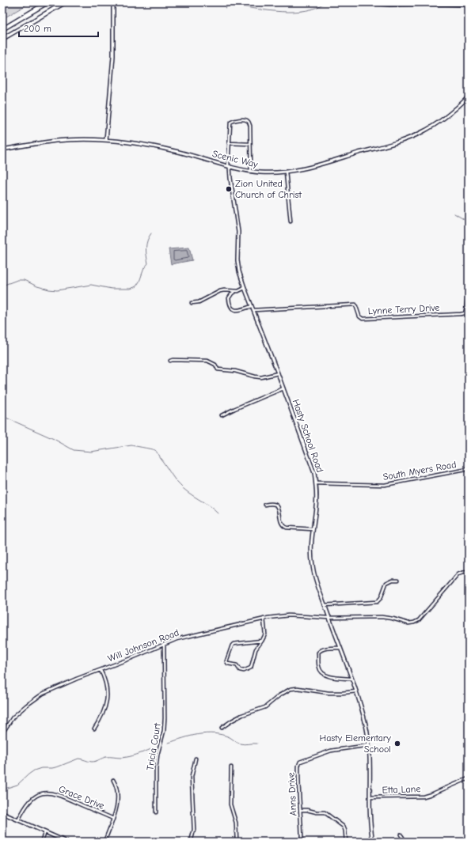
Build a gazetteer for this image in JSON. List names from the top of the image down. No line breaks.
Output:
{"streets":{"street":["Scenic Way","Lynne Terry Drive","Hasty School Road","South Myers Road","Will Johnson Road","Tricia Court","Etta Lane","Anns Drive","Grace Drive"]},"crossings":[["Scenic Way","Hasty School Road"],["Lynne Terry Drive","Hasty School Road"],["Hasty School Road","South Myers Road"],["Hasty School Road","Will Johnson Road"],["Hasty School Road","Etta Lane"],["Hasty School Road","Anns Drive"],["Will Johnson Road","Tricia Court"]],"places":["Zion United Church of Christ","Hasty Elementary School"],"scale_bar":"200 m"}
